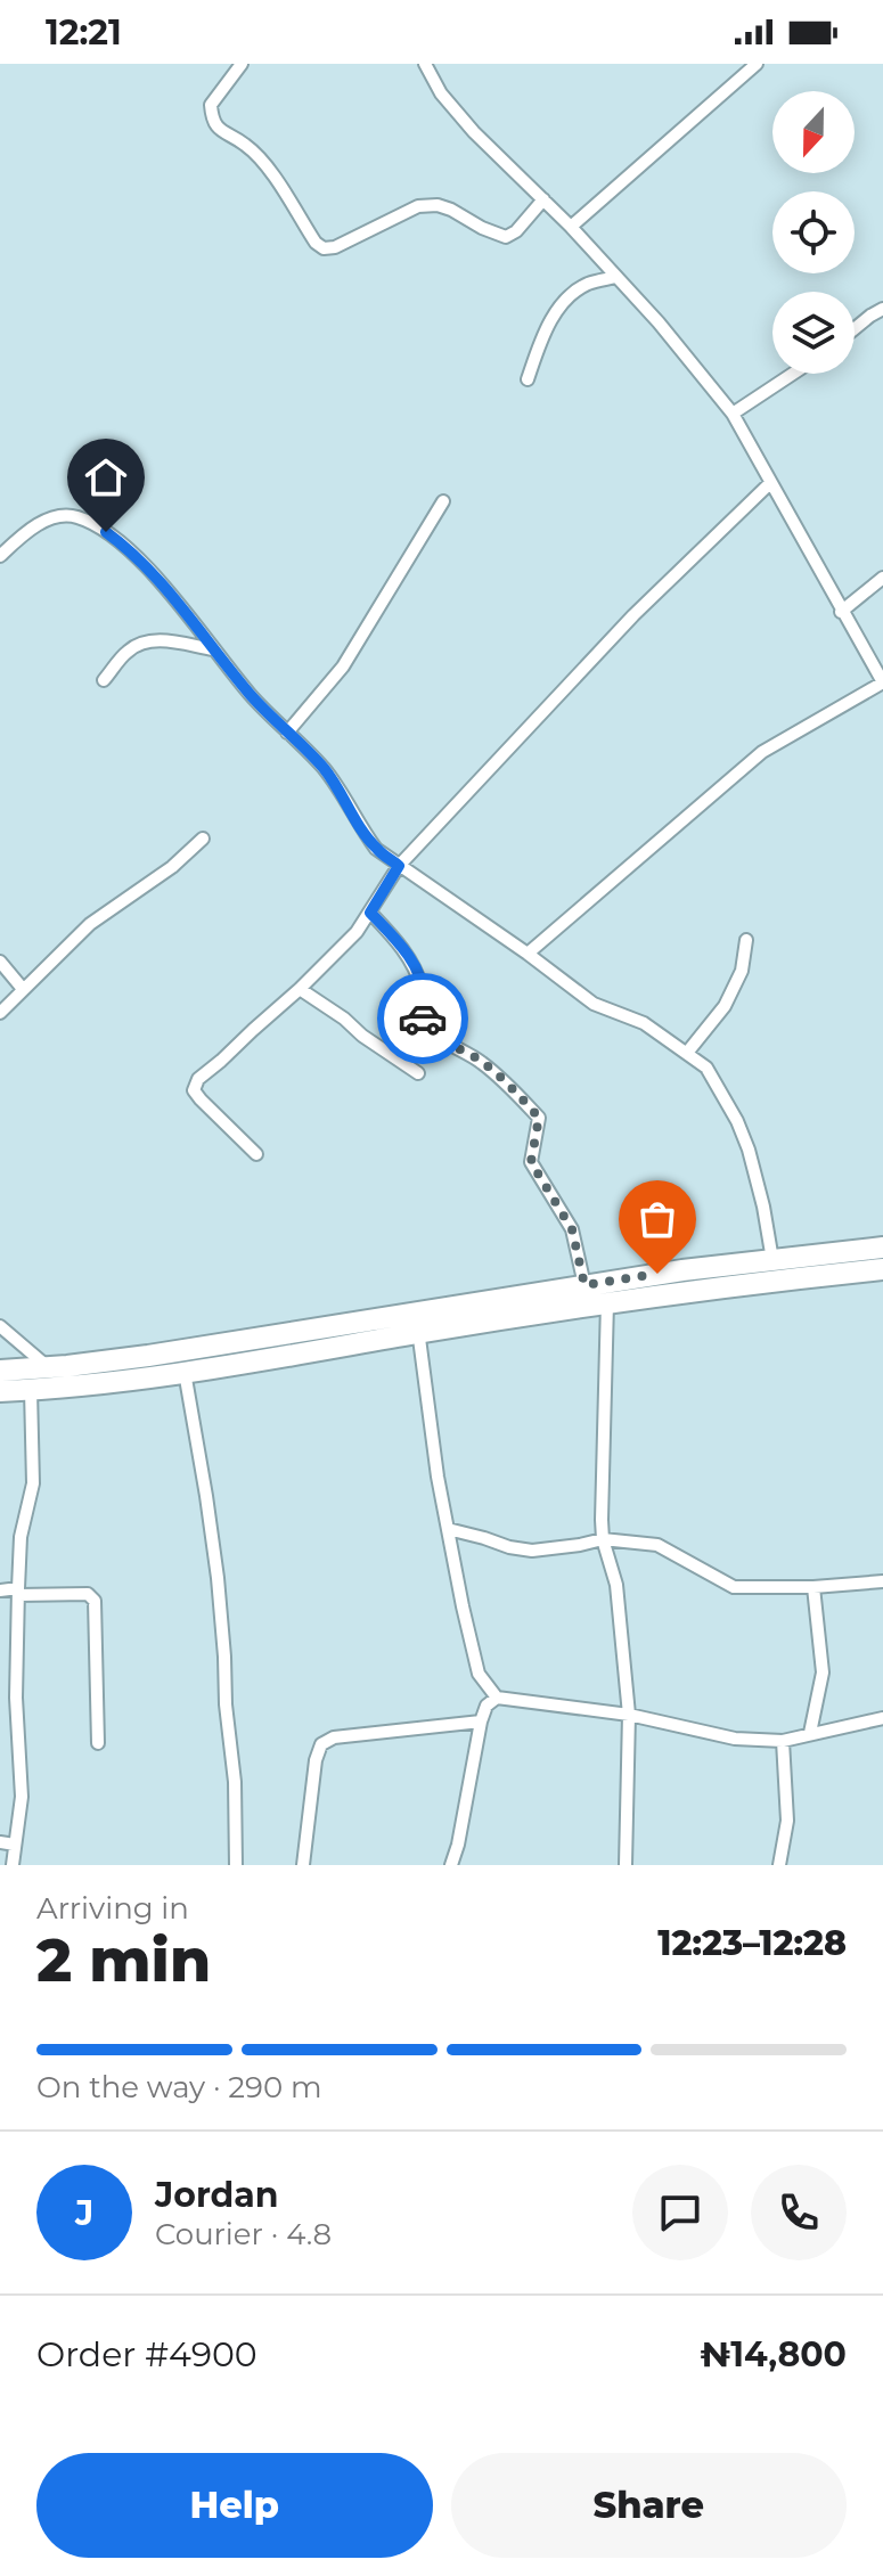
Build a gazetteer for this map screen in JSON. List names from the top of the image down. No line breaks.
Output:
{"north":"bottom","page":{"status":"12:21","heading":["2 min","Arriving in","12:23–12:28"],"panel":["Jordan","Courier · 4.8","Order #4900","₦14,800"],"bar":"On the way · 290 m","round":"J","buttons":["Help","Share"]}}
